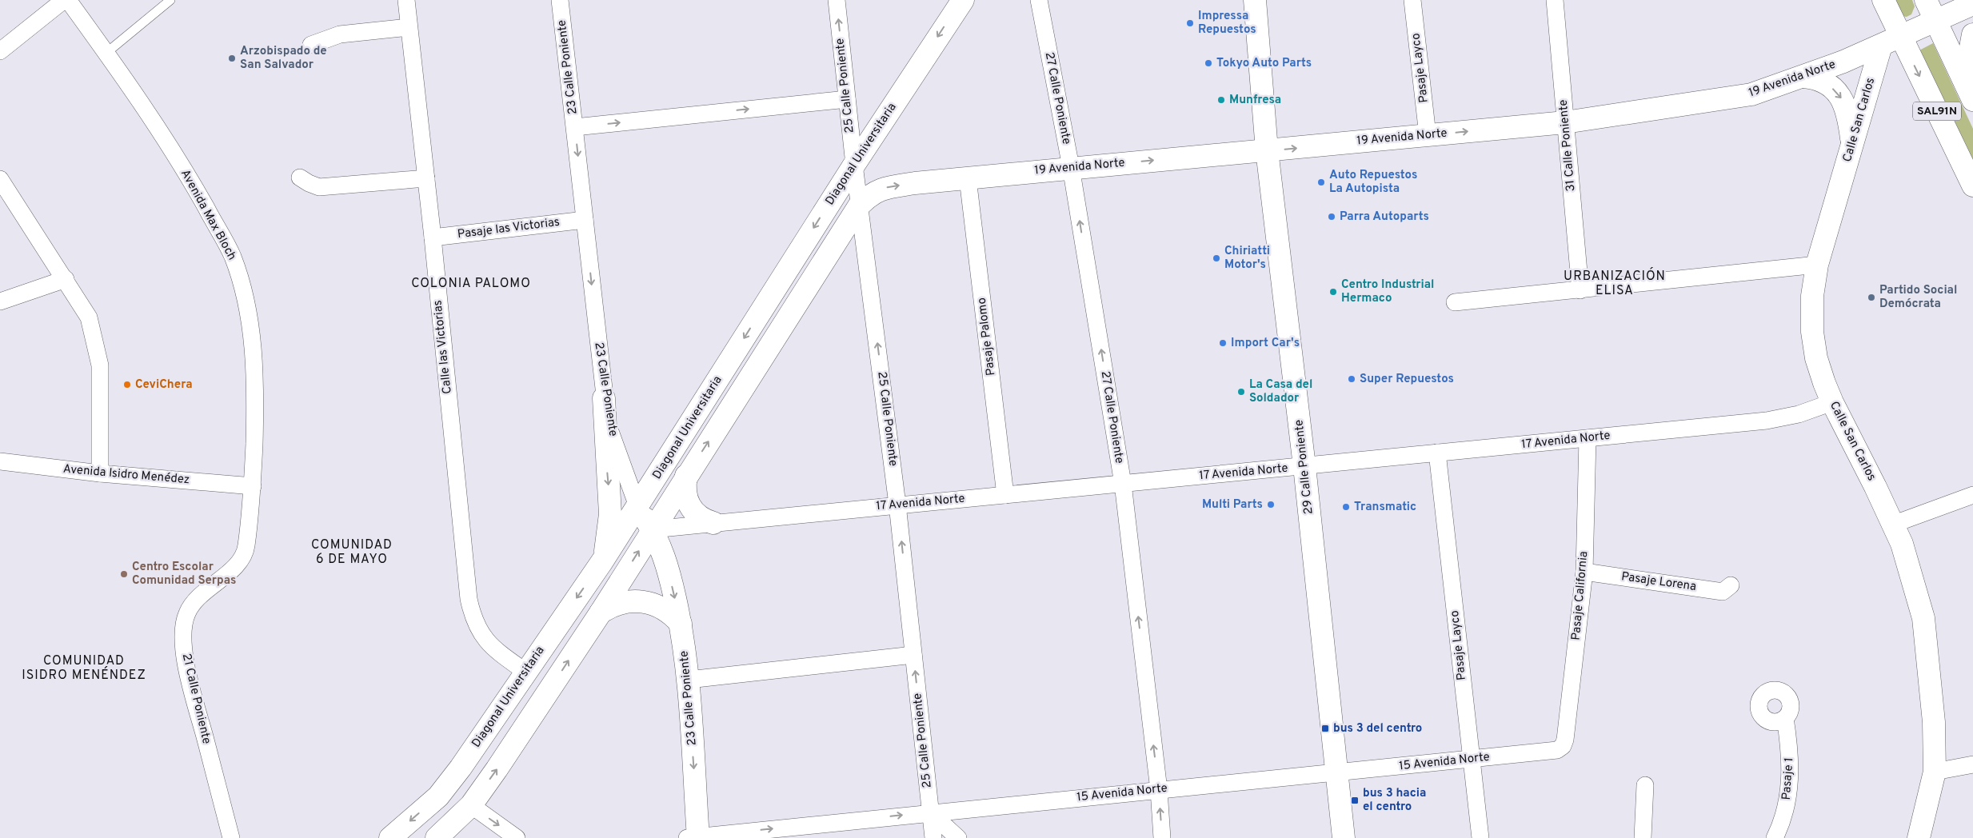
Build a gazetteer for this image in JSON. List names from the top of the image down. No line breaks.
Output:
{"streets":{"main road":["23 Calle Poniente","19 Avenida Norte","SAL91N","Calle San Carlos","Diagonal Universitaria","29 Calle Poniente"],"street":["Pasaje Layco","25 Calle Poniente","27 Calle Poniente","31 Calle Poniente","Avenida Max Bloch","Pasaje las Victorias","Pasaje Palomo","Calle las Victorias","17 Avenida Norte","Avenida Isidro Menédez","Pasaje Lorena","Pasaje California","21 Calle Poniente","15 Avenida Norte","Pasaje 1"]},"crossings":[["23 Calle Poniente","Diagonal Universitaria"],["23 Calle Poniente","Pasaje las Victorias"],["23 Calle Poniente","17 Avenida Norte"],["23 Calle Poniente","15 Avenida Norte"],["Pasaje Layco","19 Avenida Norte"],["Pasaje Layco","17 Avenida Norte"],["Pasaje Layco","15 Avenida Norte"],["19 Avenida Norte","25 Calle Poniente"],["19 Avenida Norte","27 Calle Poniente"],["19 Avenida Norte","SAL91N"],["19 Avenida Norte","Calle San Carlos"],["19 Avenida Norte","31 Calle Poniente"],["19 Avenida Norte","Diagonal Universitaria"],["19 Avenida Norte","Pasaje Palomo"],["19 Avenida Norte","29 Calle Poniente"],["25 Calle Poniente","Diagonal Universitaria"],["25 Calle Poniente","17 Avenida Norte"],["25 Calle Poniente","15 Avenida Norte"],["27 Calle Poniente","17 Avenida Norte"],["27 Calle Poniente","15 Avenida Norte"],["SAL91N","Calle San Carlos"],["Calle San Carlos","17 Avenida Norte"],["Diagonal Universitaria","Calle las Victorias"],["Diagonal Universitaria","17 Avenida Norte"],["Avenida Max Bloch","Avenida Isidro Menédez"],["Avenida Max Bloch","21 Calle Poniente"],["Pasaje las Victorias","Calle las Victorias"],["Pasaje Palomo","17 Avenida Norte"],["17 Avenida Norte","29 Calle Poniente"],["17 Avenida Norte","Pasaje California"],["29 Calle Poniente","15 Avenida Norte"],["Avenida Isidro Menédez","21 Calle Poniente"],["Pasaje Lorena","Pasaje California"],["Pasaje California","15 Avenida Norte"]],"one_way":["23 Calle Poniente","19 Avenida Norte","25 Calle Poniente","27 Calle Poniente"],"districts":["URBANIZACIÓN ELISA","COLONIA PALOMO","COMUNIDAD 6 DE MAYO","COMUNIDAD ISIDRO MENÉNDEZ"],"places":{"other":["Impressa Repuestos","Arzobispado de San Salvador","Tokyo Auto Parts","Munfresa","Auto Repuestos La Autopista","Parra Autoparts","Chiriatti Motor's","Centro Industrial Hermaco","Partido Social Demócrata","Import Car's","Super Repuestos","CeviChera","La Casa del Soldador","Multi Parts","Transmatic","Centro Escolar Comunidad Serpas"],"transit":["bus 3 del centro","bus 3 hacia el centro"]}}
